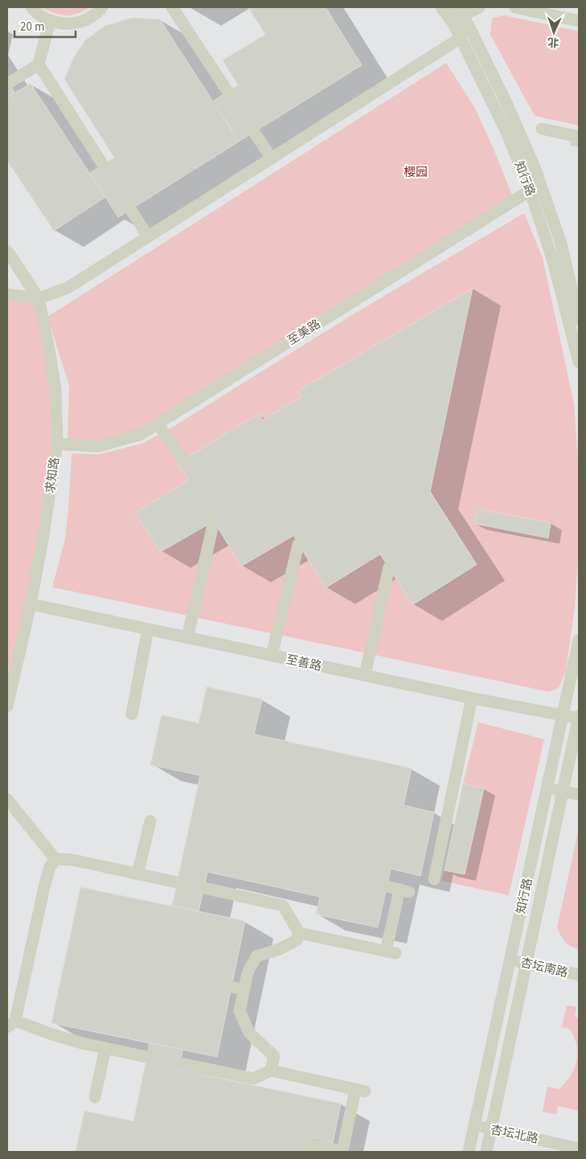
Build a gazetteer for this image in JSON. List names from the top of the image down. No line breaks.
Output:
{"streets":{"lane":["知行路","至美路","求知路","至善路","杏坛南路","杏坛北路"]},"crossings":[["知行路","至美路"],["知行路","至善路"],["知行路","杏坛南路"],["知行路","杏坛北路"],["至美路","求知路"],["求知路","至善路"]],"parks":["樱园"],"scale_bar":"20 m","north":"bottom"}
